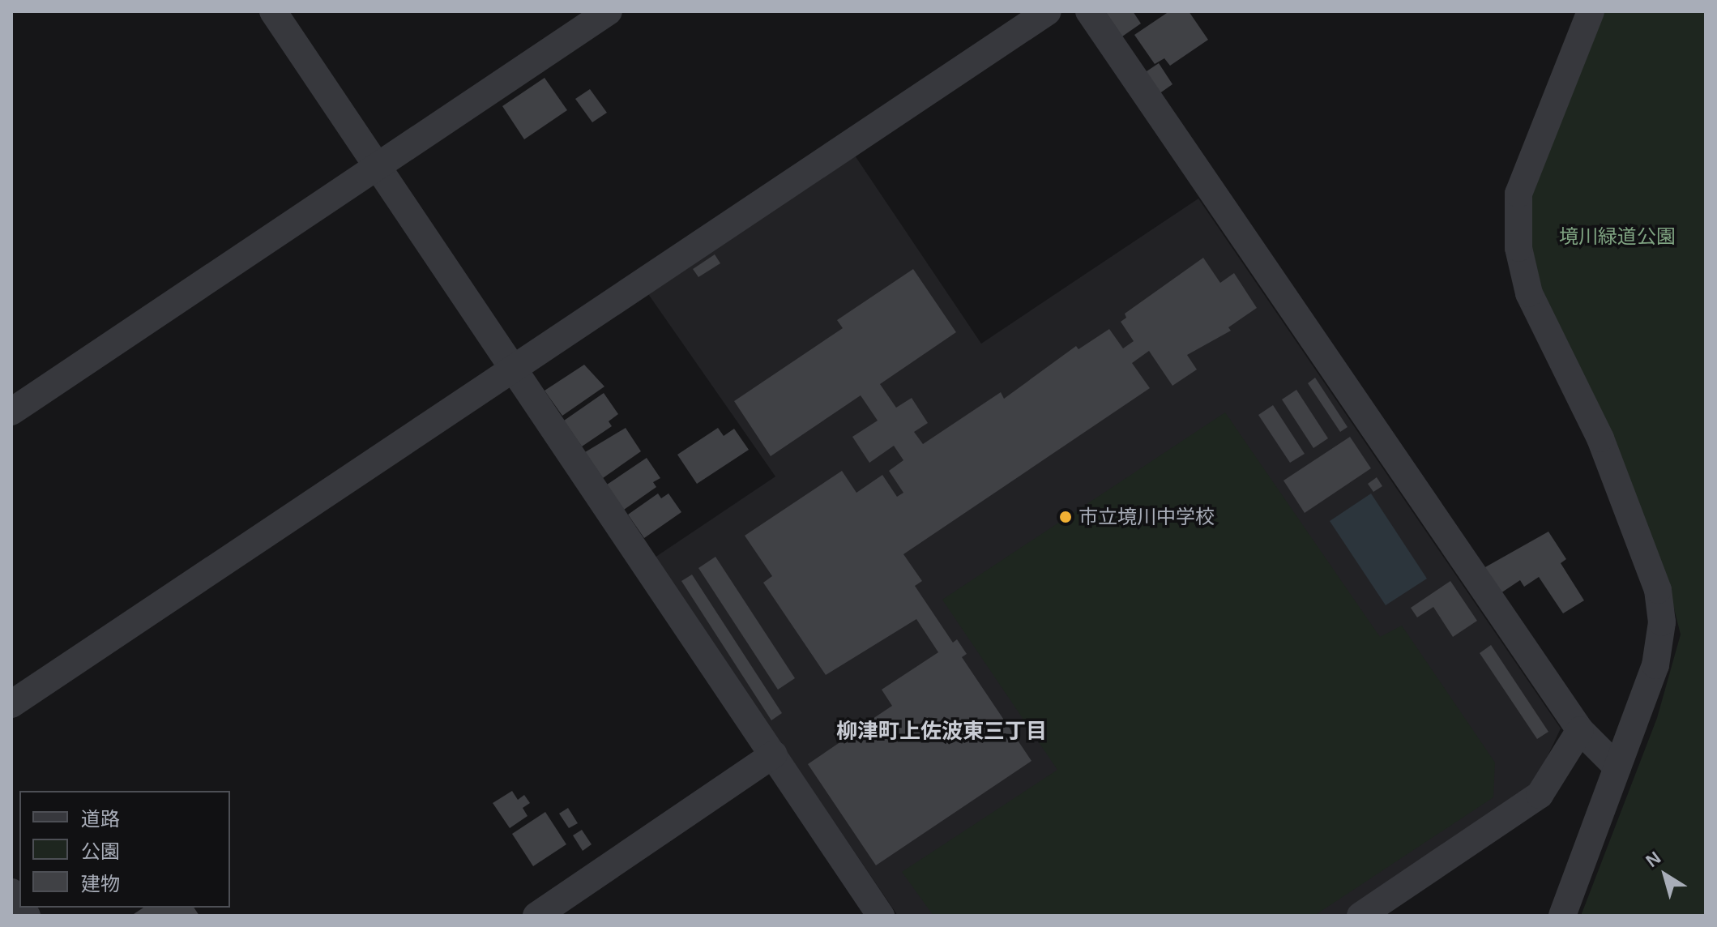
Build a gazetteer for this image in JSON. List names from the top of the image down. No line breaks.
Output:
{"districts":["柳津町上佐波東三丁目"],"parks":["境川緑道公園"],"places":["市立境川中学校"],"legend":["道路","公園","建物"],"north":"top left"}
